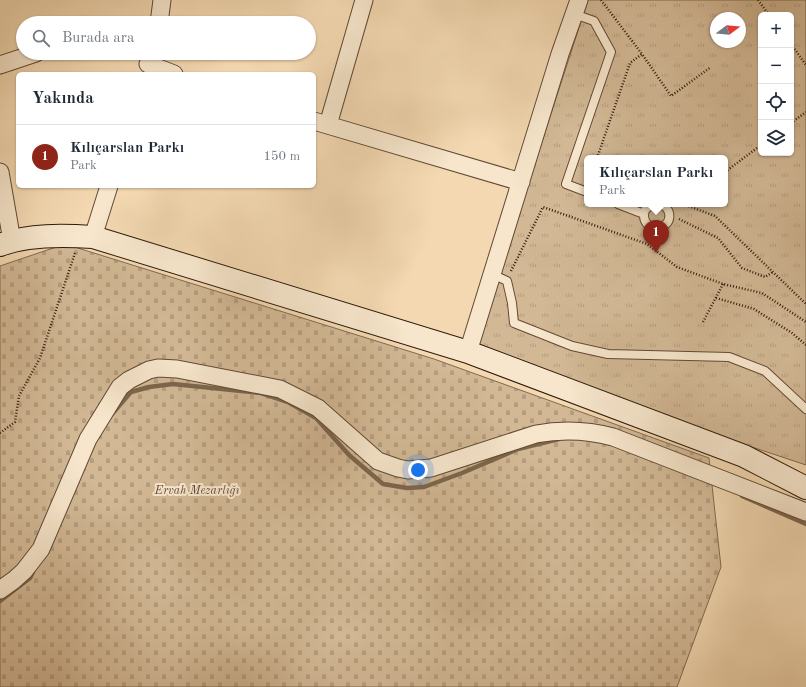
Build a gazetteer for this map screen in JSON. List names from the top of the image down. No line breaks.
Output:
{"parks":["Ervah Mezarlığı"],"north":"right","page":{"map_buttons":["+","−"],"search":"Burada ara","heading":"Yakında","list":[{"mark":"1","name":"Kılıçarslan Parkı","note":"Park","value":"150 m"}],"popup":["Kılıçarslan Parkı","Park"],"pins":"1"}}
